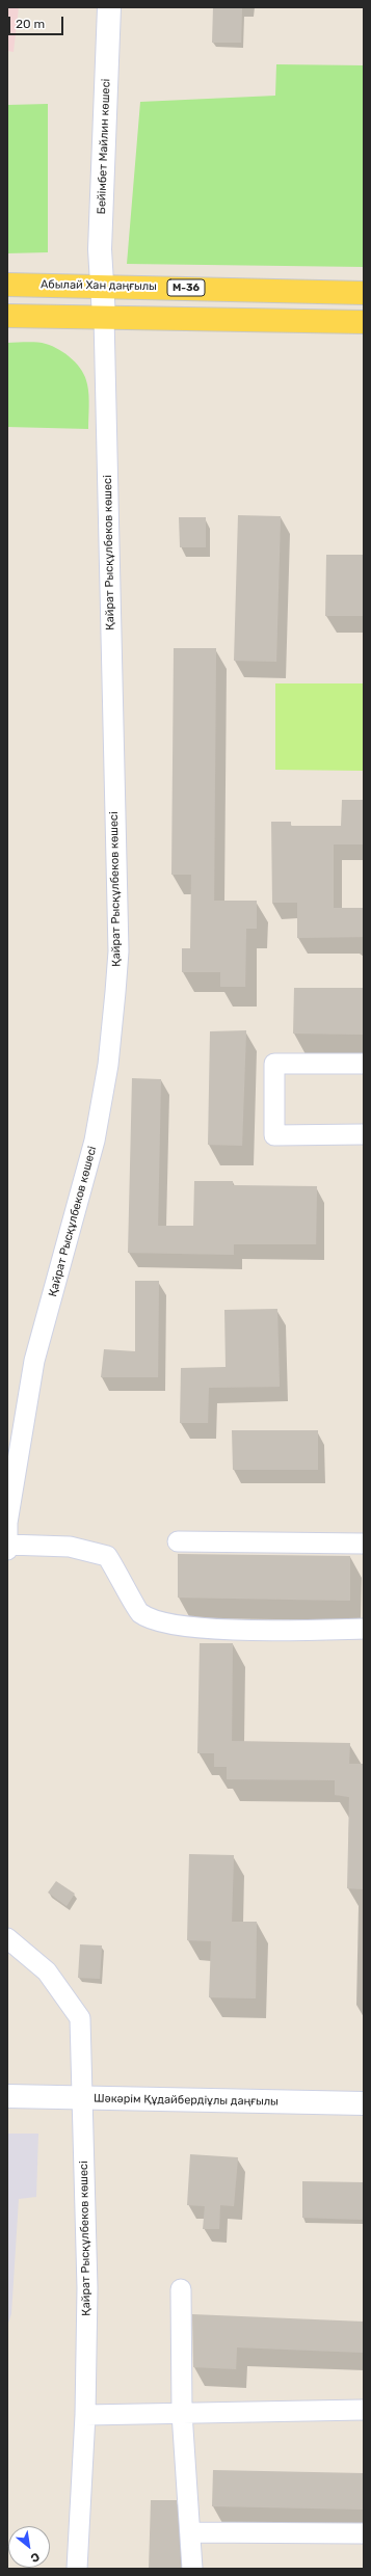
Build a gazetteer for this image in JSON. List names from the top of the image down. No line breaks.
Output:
{"streets":{"main road":["Бейімбет Майлин көшесі","Абылай Хан даңғылы","M-36","Шәкәрім Құдайбердіұлы даңғылы"],"street":["Қайрат Рысқұлбеков көшесі"]},"crossings":[["Бейімбет Майлин көшесі","Абылай Хан даңғылы"],["Бейімбет Майлин көшесі","Қайрат Рысқұлбеков көшесі"],["Қайрат Рысқұлбеков көшесі","Шәкәрім Құдайбердіұлы даңғылы"]],"scale_bar":"20 m","north":"bottom right"}
